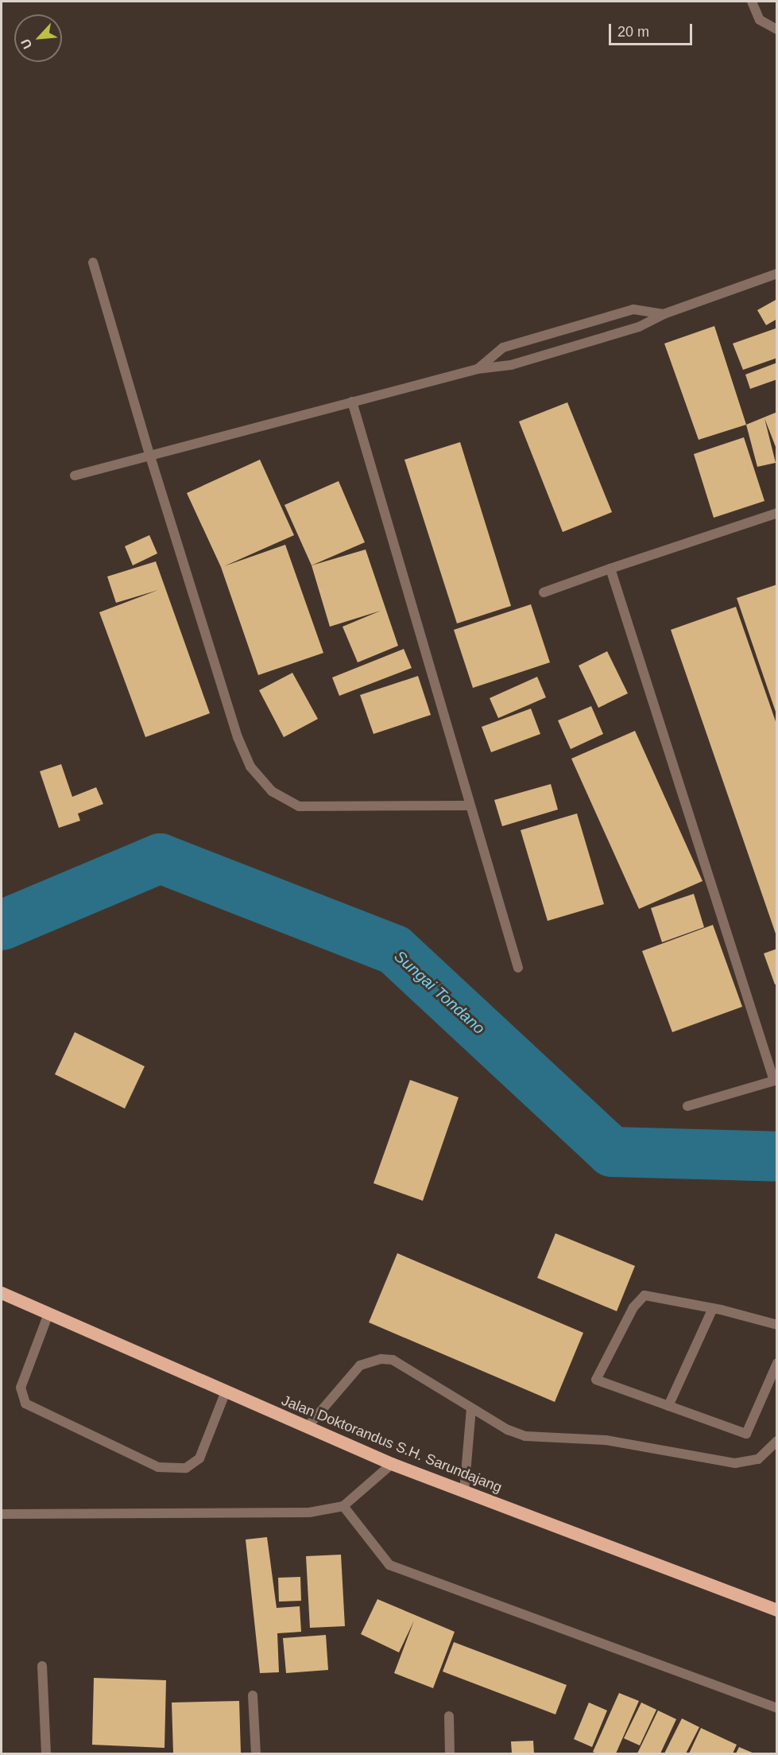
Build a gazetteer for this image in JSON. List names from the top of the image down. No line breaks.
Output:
{"streets":{"highway":["Jalan Doktorandus S.H. Sarundajang"]},"water":["Sungai Tondano"],"scale_bar":"20 m","north":"bottom left"}
